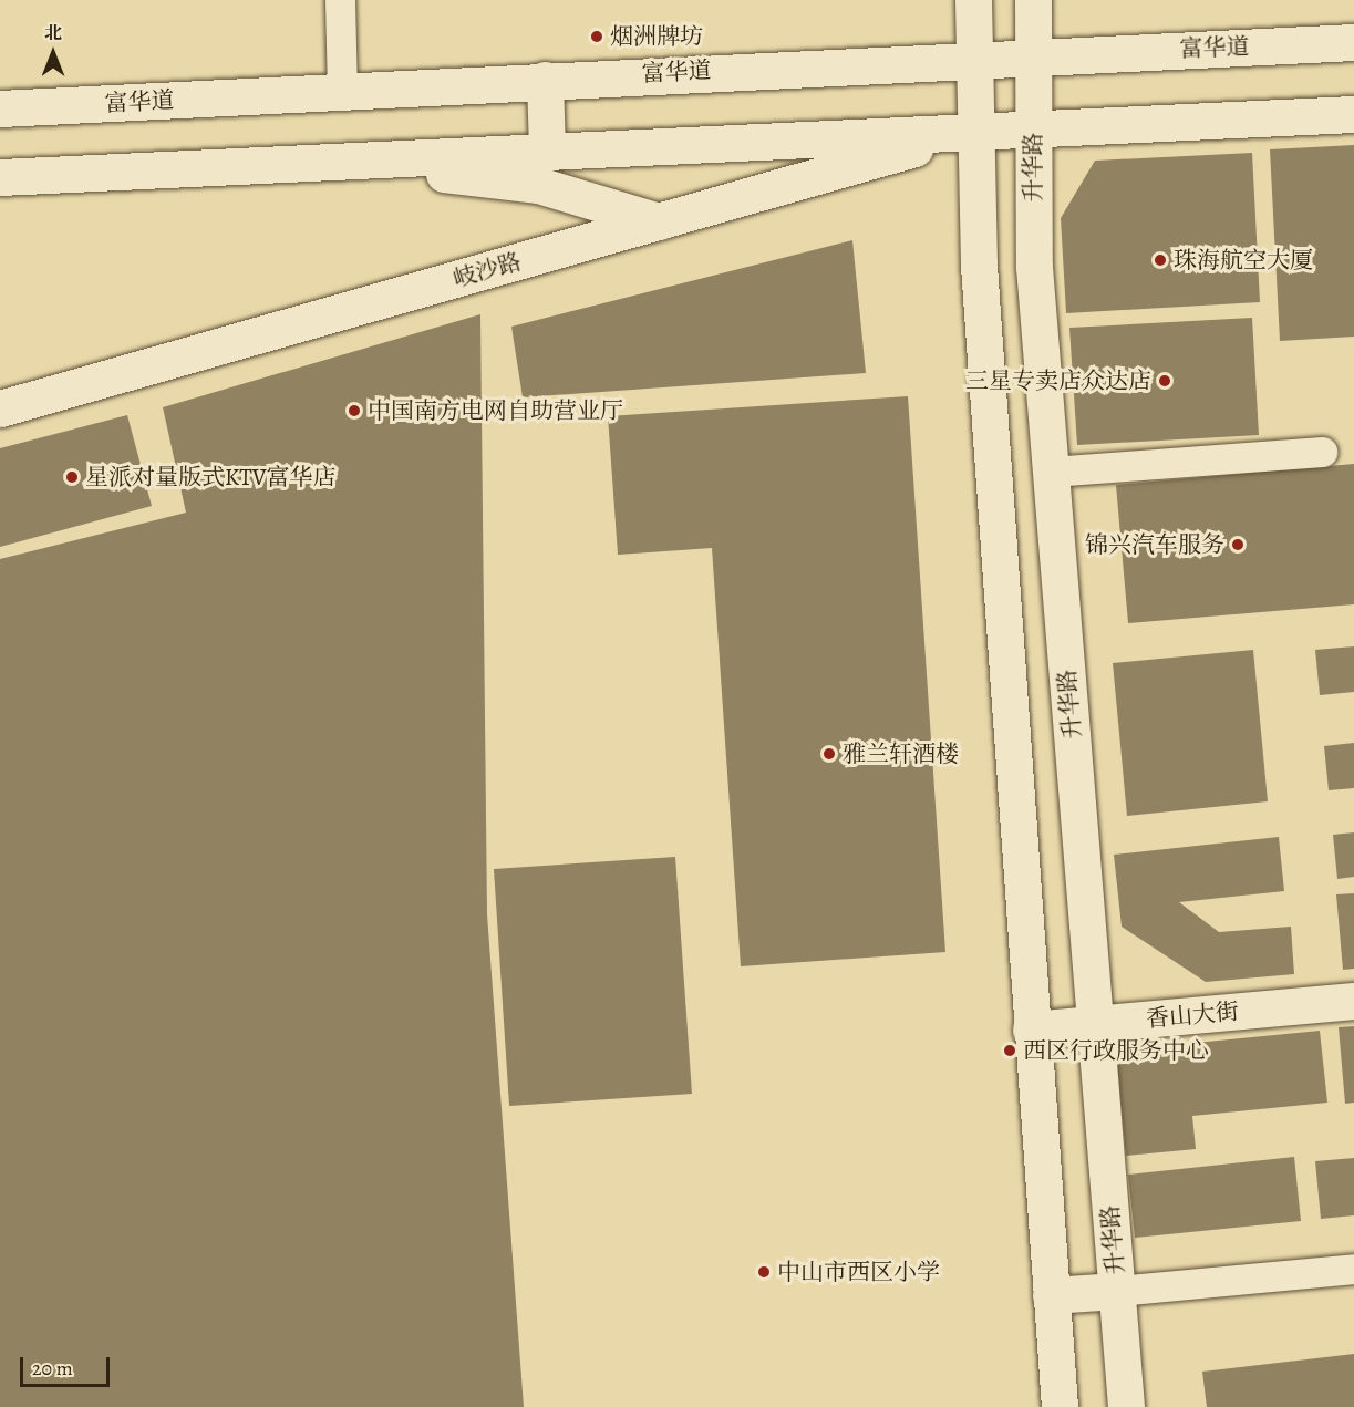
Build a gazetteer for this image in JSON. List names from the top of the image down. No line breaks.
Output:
{"streets":{"main road":["富华道","升华路","岐沙路","香山大街"]},"crossings":[["富华道","升华路"],["升华路","香山大街"]],"places":["烟洲牌坊","珠海航空大厦","三星专卖店众达店","中国南方电网自助营业厅","星派对量版式KTV富华店","锦兴汽车服务","雅兰轩酒楼","西区行政服务中心","中山市西区小学"],"scale_bar":"20 m","north":"top"}
